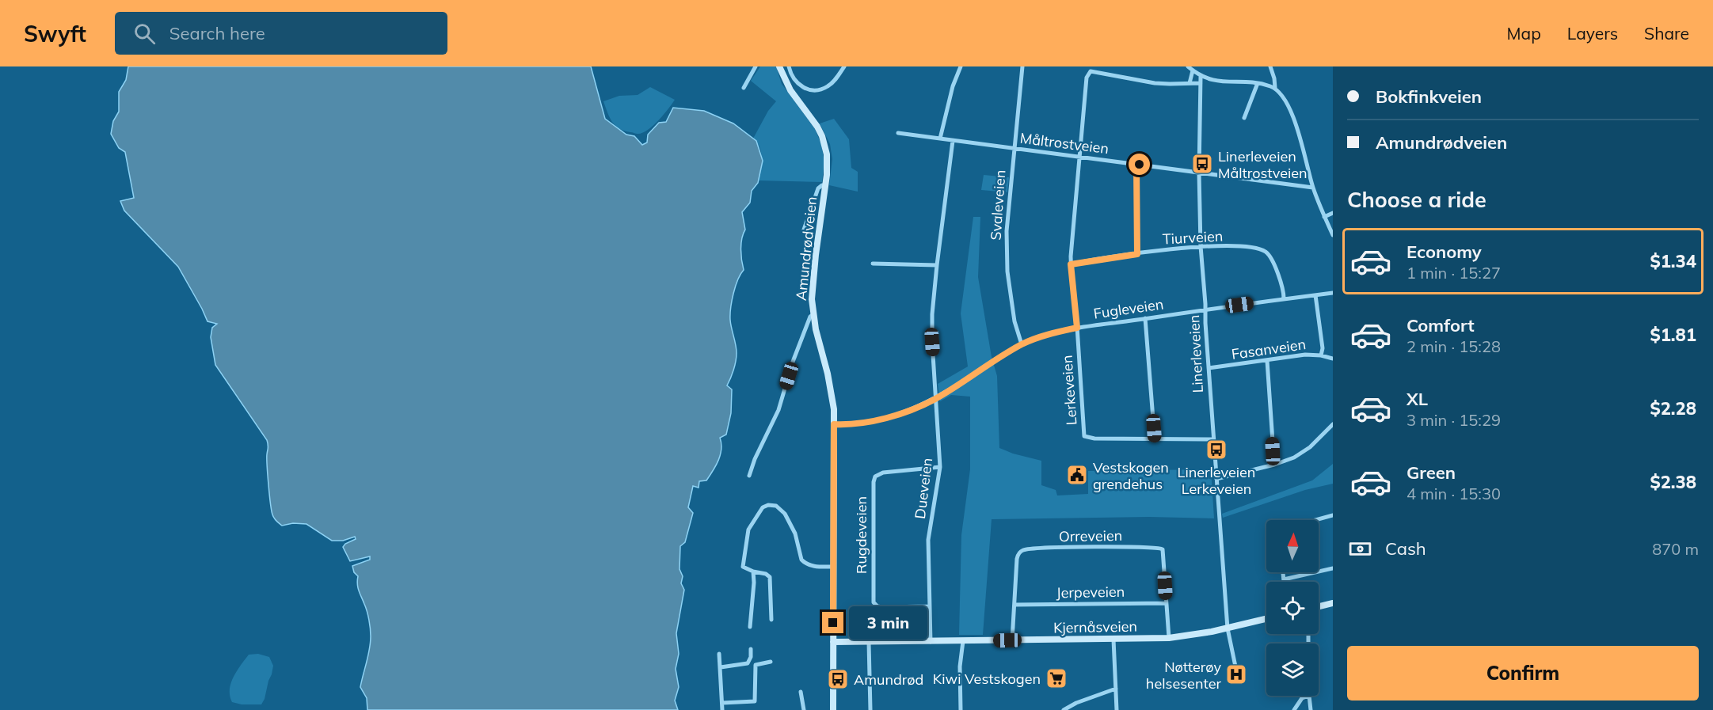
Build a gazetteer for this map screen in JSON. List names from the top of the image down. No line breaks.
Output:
{"streets":{"main road":["Amundrødveien","Kjernåsveien"],"street":["Måltrostveien","Svaleveien","Tiurveien","Fugleveien","Fasanveien","Linerleveien","Lerkeveien","Dueveien","Rugdeveien","Orreveien","Jerpeveien"]},"crossings":[["Måltrostveien","Svaleveien"],["Måltrostveien","Linerleveien"],["Måltrostveien","Lerkeveien"],["Måltrostveien","Dueveien"],["Svaleveien","Fugleveien"],["Tiurveien","Fugleveien"],["Tiurveien","Linerleveien"],["Tiurveien","Lerkeveien"],["Amundrødveien","Fugleveien"],["Amundrødveien","Kjernåsveien"],["Fugleveien","Linerleveien"],["Fugleveien","Lerkeveien"],["Fugleveien","Dueveien"],["Fasanveien","Linerleveien"],["Linerleveien","Lerkeveien"],["Linerleveien","Kjernåsveien"],["Dueveien","Rugdeveien"],["Dueveien","Kjernåsveien"],["Orreveien","Jerpeveien"],["Orreveien","Kjernåsveien"]],"places":{"bus stop":["Linerleveien Måltrostveien","Linerleveien Lerkeveien","Amundrød"],"public building":["Vestskogen grendehus"],"hospital":["Nøtterøy helsesenter"],"supermarket":["Kiwi Vestskogen"]},"north":"top","page":{"header":"Swyft","search":"Search here","nav":["Map","Layers","Share"],"banner":["Bokfinkveien","Amundrødveien"],"heading":"Choose a ride","list":[{"name":"Economy","note":"1 min · 15:27","value":"$1.34"},{"name":"Comfort","note":"2 min · 15:28","value":"$1.81"},{"name":"XL","note":"3 min · 15:29","value":"$2.28"},{"name":"Green","note":"4 min · 15:30","value":"$2.38"}],"pay":["Cash","870 m"],"bubble":"3 min","buttons":"Confirm"}}
